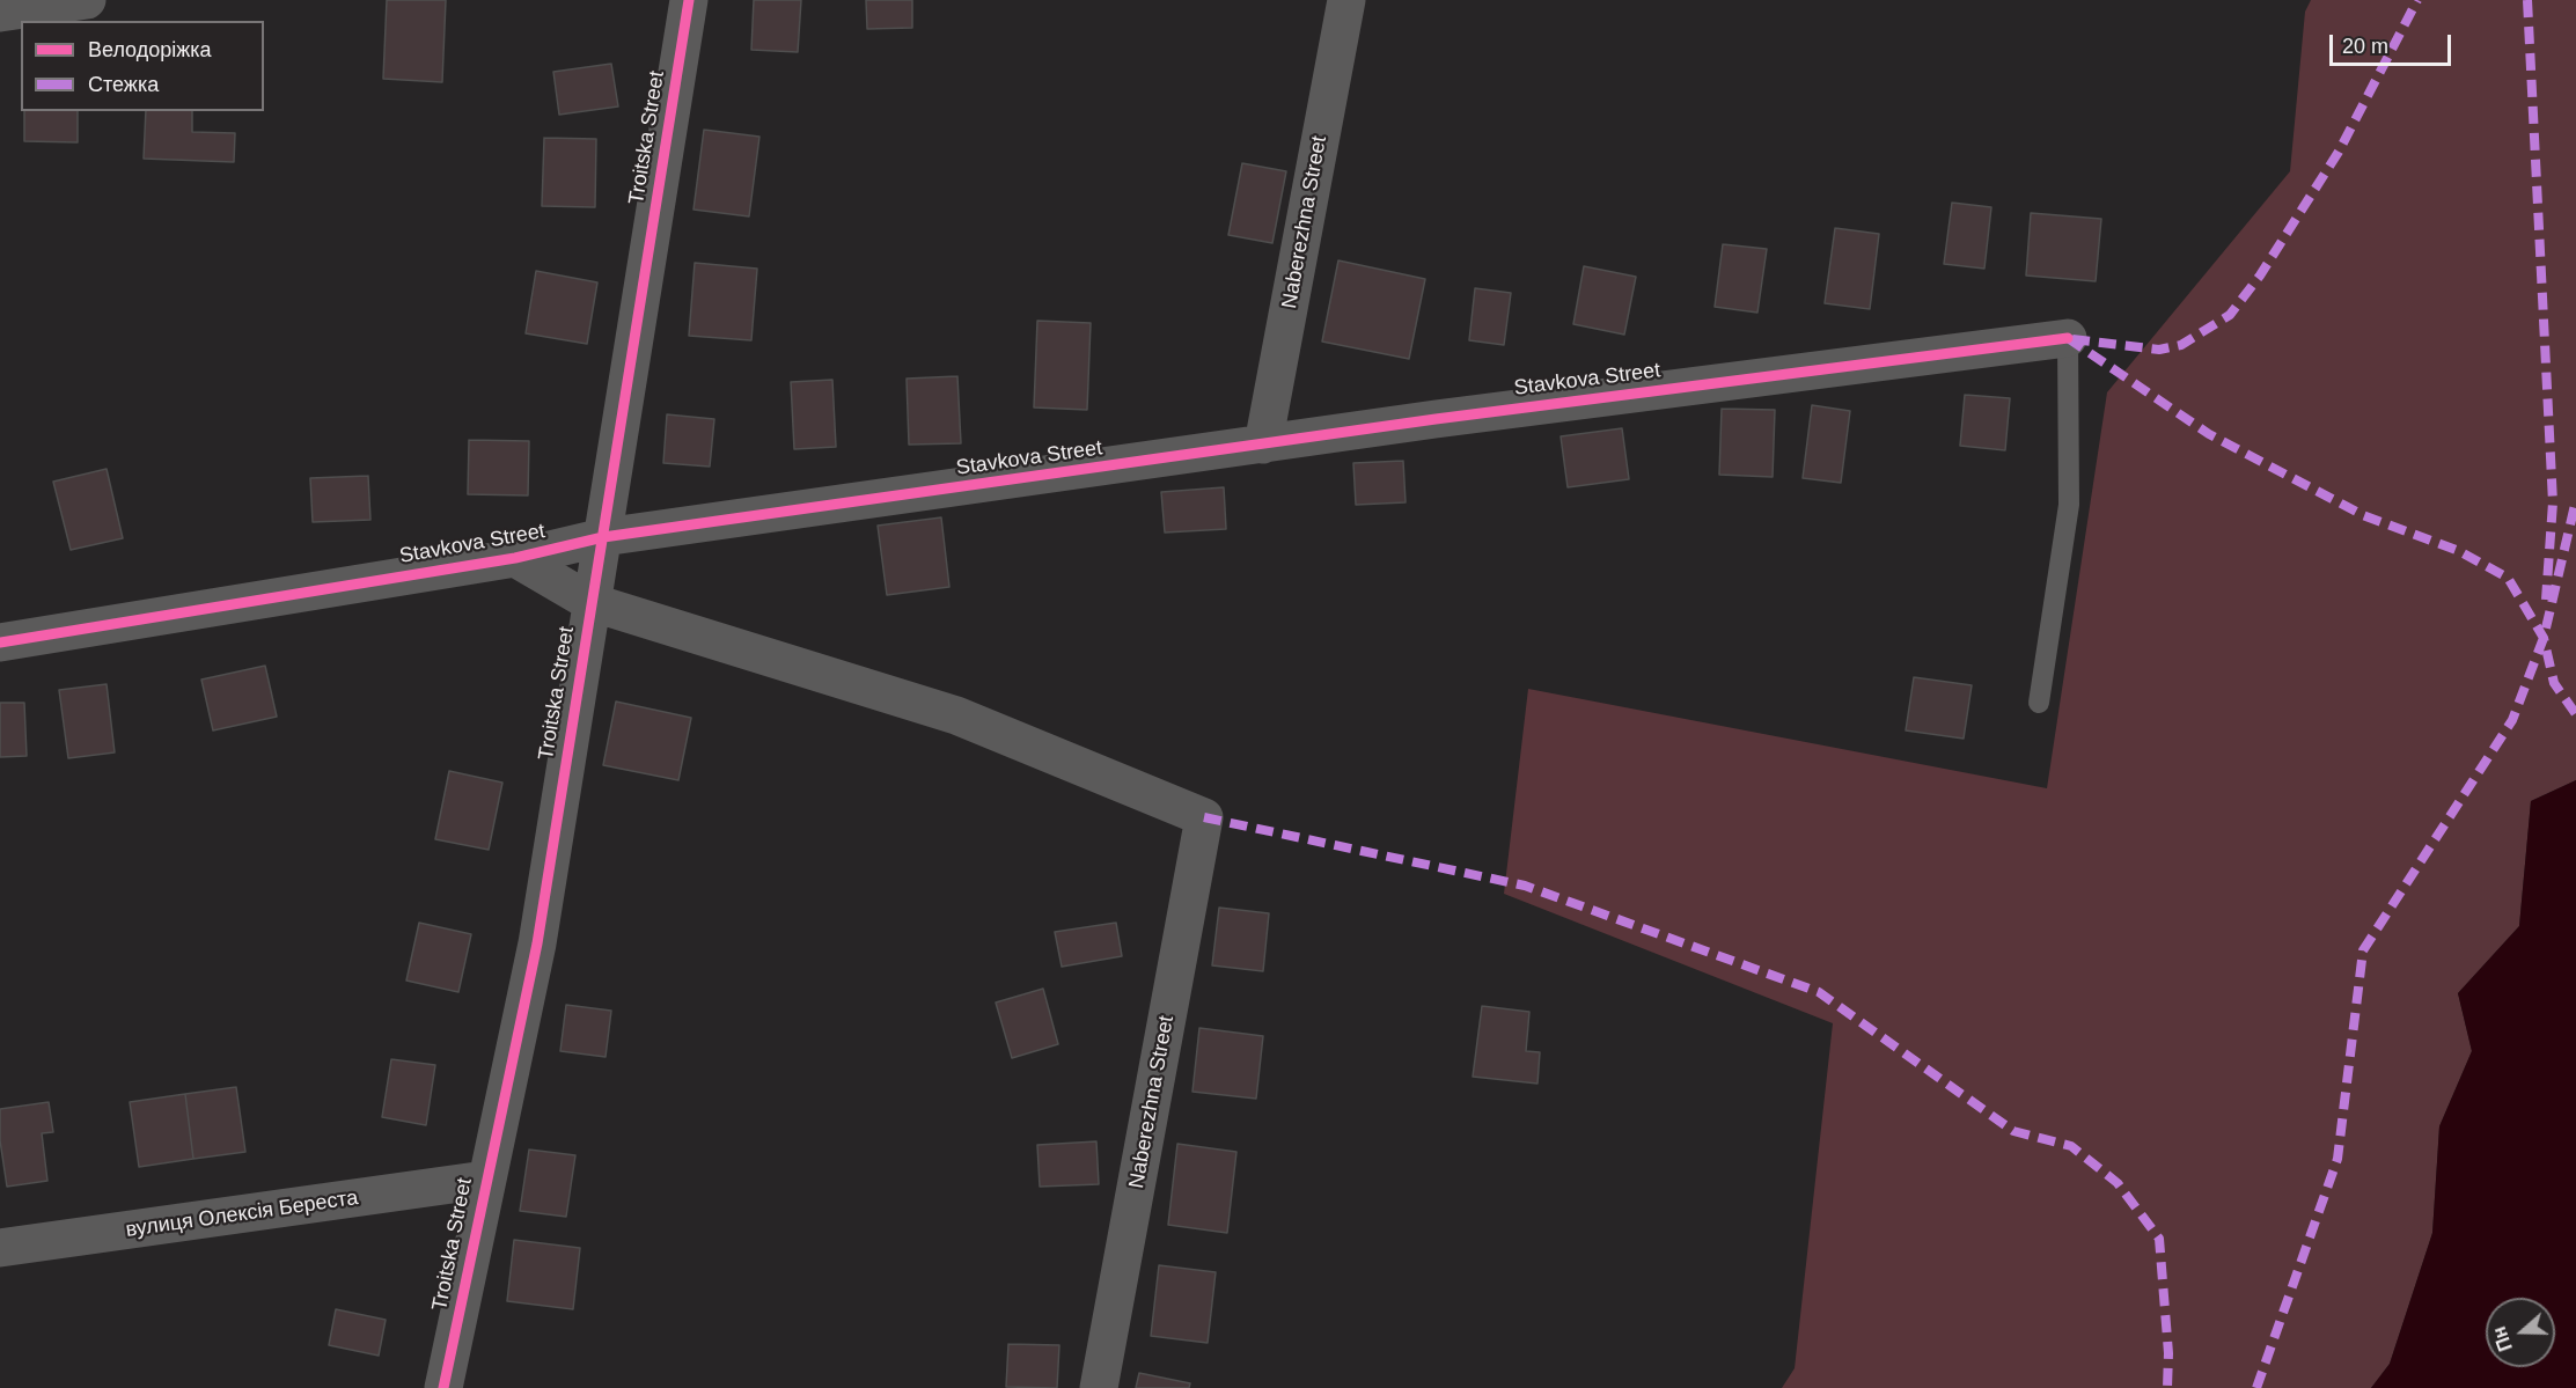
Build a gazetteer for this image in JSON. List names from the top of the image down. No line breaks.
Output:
{"streets":{"street":["Troitska Street","Naberezhna Street","Stavkova Street","вулиця Олексія Береста"]},"crossings":[["Troitska Street","Naberezhna Street"],["Troitska Street","Stavkova Street"],["Troitska Street","вулиця Олексія Береста"],["Naberezhna Street","Stavkova Street"]],"legend":["Велодоріжка","Стежка"],"scale_bar":"20 m","north":"left"}
